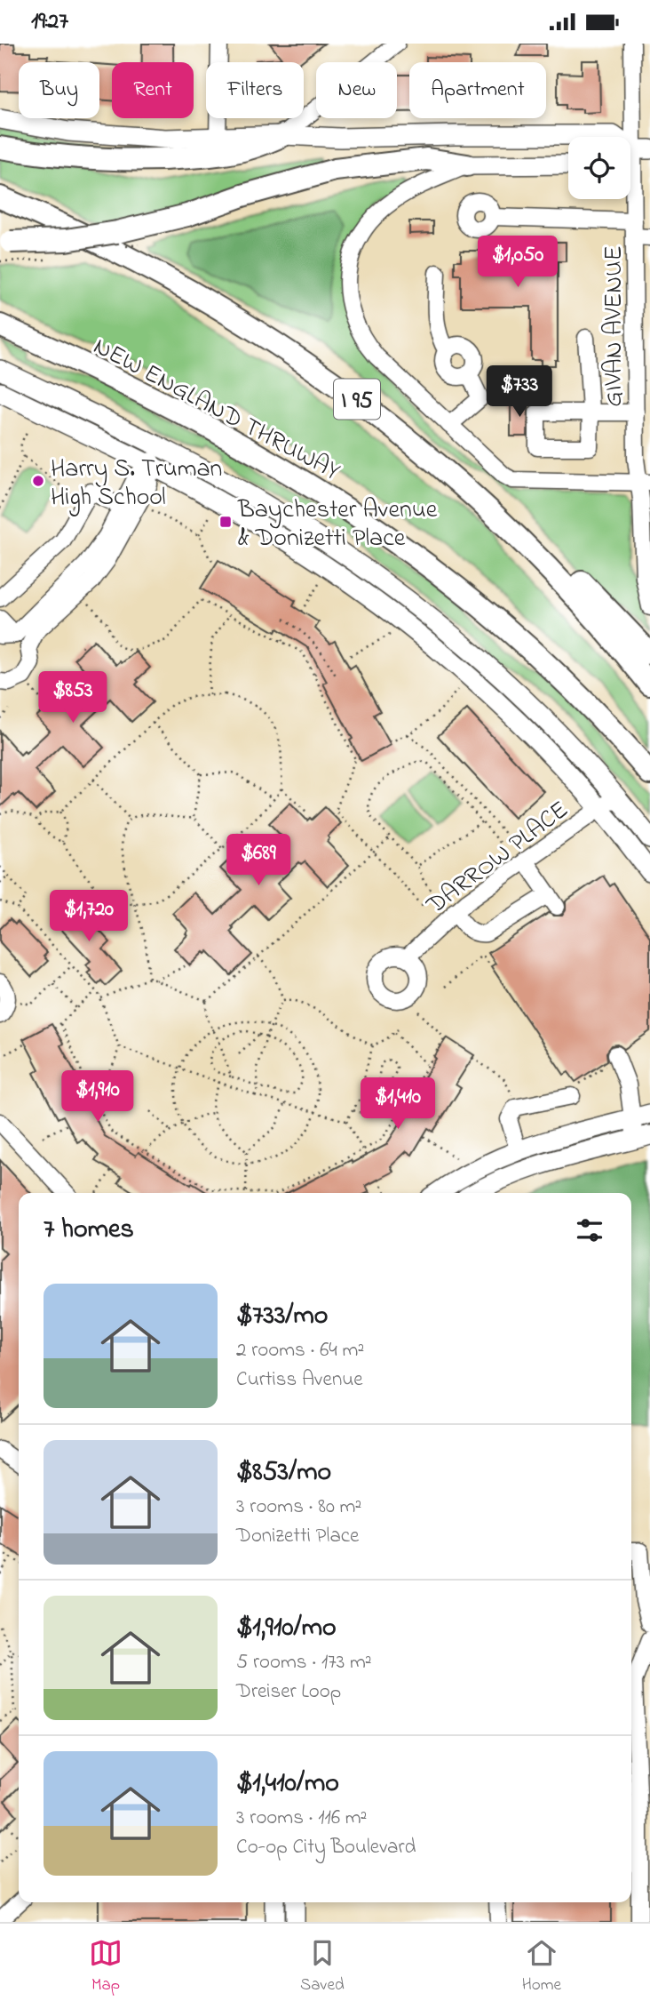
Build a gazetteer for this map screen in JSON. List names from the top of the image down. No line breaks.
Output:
{"streets":{"highway":["I 95","NEW ENGLAND THRUWAY"],"street":["GIVAN AVENUE","DARROW PLACE"]},"places":{"other":["Harry S. Truman High School"],"transit":["Baychester Avenue & Donizetti Place"]},"page":{"status":"19:27","chip":["Buy","Rent","Filters","New","Apartment"],"price":["$1,050","$733","$853","$689","$1,720","$1,910","$1,410"],"heading":"7 homes","list":[{"name":"$733/mo","note":"2 rooms · 64 m² · Curtiss Avenue"},{"name":"$853/mo","note":"3 rooms · 80 m² · Donizetti Place"},{"name":"$1,910/mo","note":"5 rooms · 173 m² · Dreiser Loop"},{"name":"$1,410/mo","note":"3 rooms · 116 m² · Co-op City Boulevard"}],"tabs":["Map","Saved","Home"]}}
